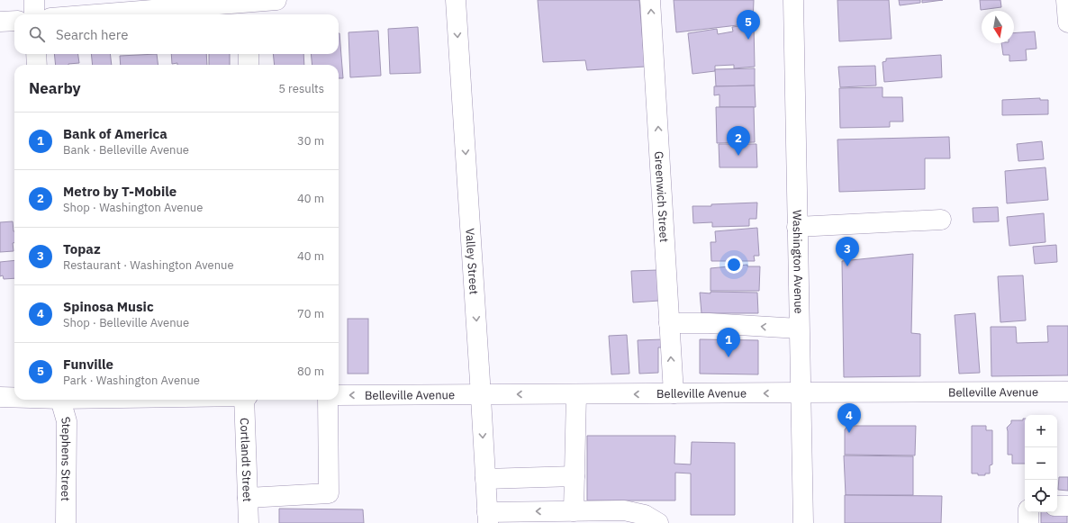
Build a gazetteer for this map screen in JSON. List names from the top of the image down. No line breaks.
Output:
{"streets":{"street":["Greenwich Street","Valley Street","Washington Avenue","Belleville Avenue","Stephens Street","Cortlandt Street"]},"crossings":[["Greenwich Street","Belleville Avenue"],["Valley Street","Belleville Avenue"],["Washington Avenue","Belleville Avenue"]],"one_way":["Greenwich Street","Valley Street"],"north":"bottom","page":{"pins":["5","2","3","1","4"],"search":"Search here","heading":["Nearby","5 results"],"list":[{"mark":"1","name":"Bank of America","note":"Bank · Belleville Avenue","value":"30 m"},{"mark":"2","name":"Metro by T-Mobile","note":"Shop · Washington Avenue","value":"40 m"},{"mark":"3","name":"Topaz","note":"Restaurant · Washington Avenue","value":"40 m"},{"mark":"4","name":"Spinosa Music","note":"Shop · Belleville Avenue","value":"70 m"},{"mark":"5","name":"Funville","note":"Park · Washington Avenue","value":"80 m"}],"map_buttons":["+","−"]}}
